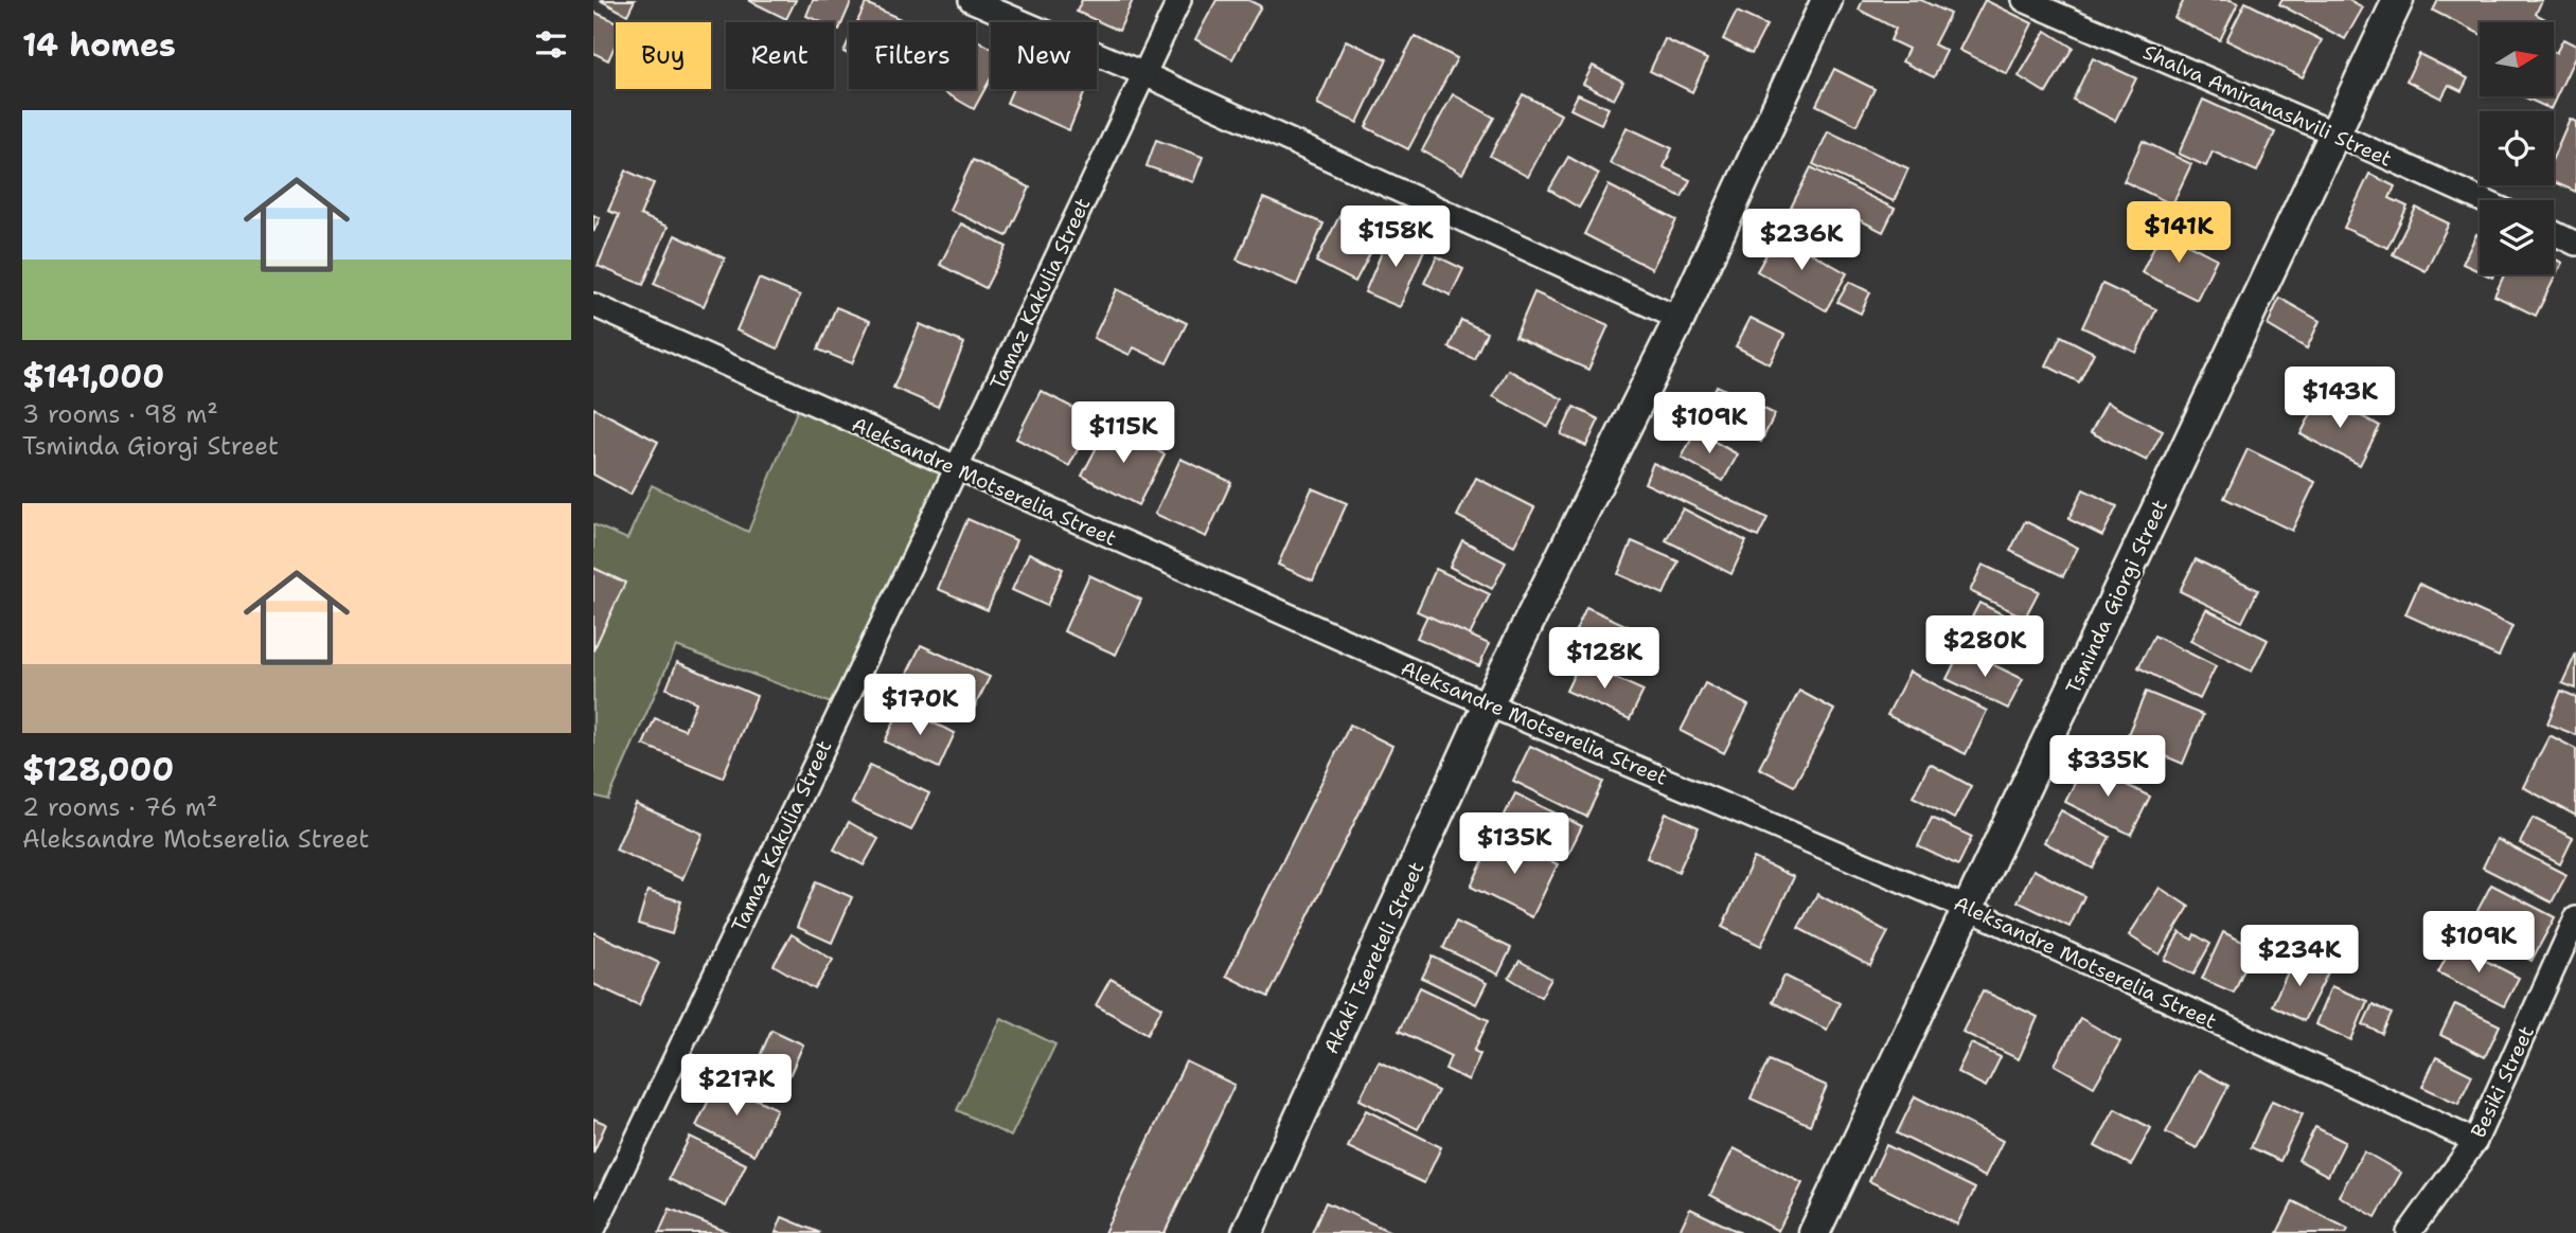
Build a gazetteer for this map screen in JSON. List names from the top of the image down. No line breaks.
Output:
{"streets":{"main road":["Tsminda Giorgi Street","Akaki Tsereteli Street"],"street":["Shalva Amiranashvili Street","Tamaz Kakulia Street","Aleksandre Motserelia Street","Besiki Street"]},"crossings":[["Shalva Amiranashvili Street","Tsminda Giorgi Street"],["Tamaz Kakulia Street","Aleksandre Motserelia Street"],["Aleksandre Motserelia Street","Tsminda Giorgi Street"],["Aleksandre Motserelia Street","Akaki Tsereteli Street"],["Aleksandre Motserelia Street","Besiki Street"]],"north":"right","page":{"heading":"14 homes","chip":["Buy","Rent","Filters","New"],"list":[{"name":"$141,000","note":"3 rooms · 98 m² · Tsminda Giorgi Street"},{"name":"$128,000","note":"2 rooms · 76 m² · Aleksandre Motserelia Street"}],"price":["$141K","$158K","$236K","$143K","$109K","$115K","$280K","$128K","$170K","$335K","$135K","$109K","$234K","$217K"]}}
